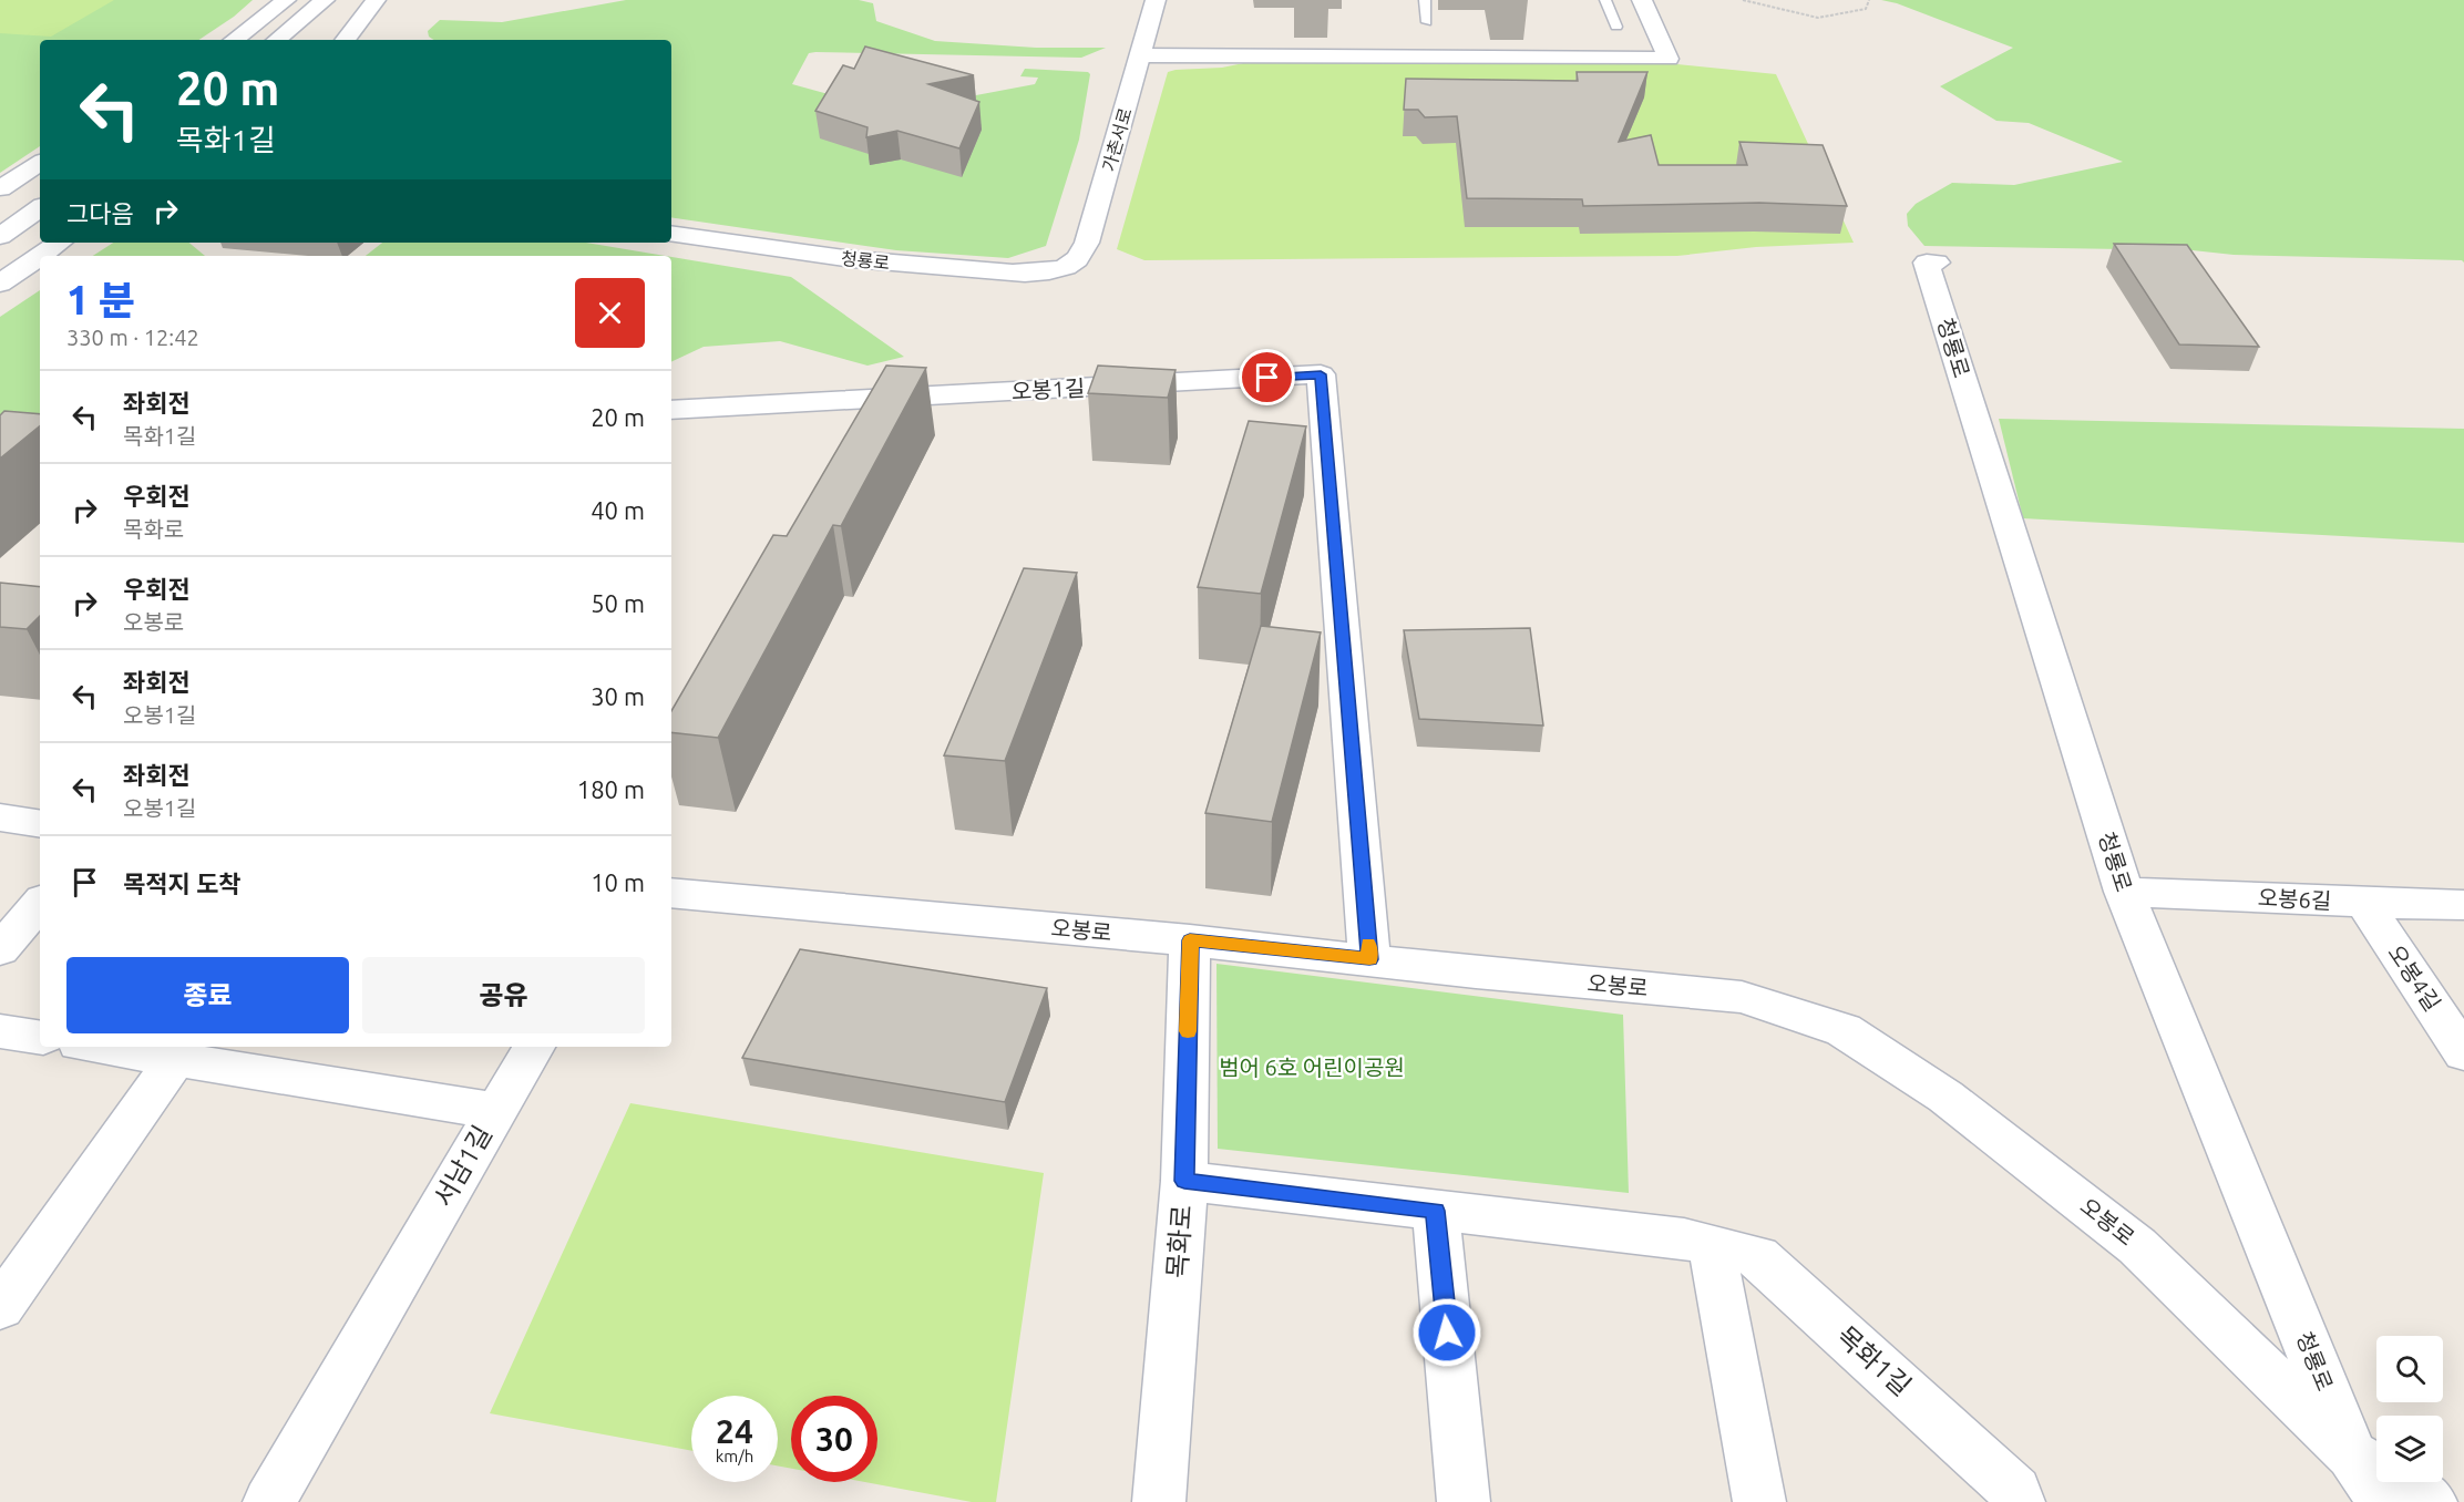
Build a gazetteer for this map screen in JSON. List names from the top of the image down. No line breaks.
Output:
{"streets":{"street":["가촌서로","청룡로","오봉1길","오봉6길","오봉로","오봉4길","서남1길","목화로","목화1길"]},"crossings":[["가촌서로","청룡로"],["청룡로","오봉6길"],["청룡로","오봉로"],["오봉1길","오봉로"],["오봉6길","오봉4길"],["오봉로","목화로"],["목화로","목화1길"]],"parks":["범어 6호 어린이공원"],"page":{"turn":["20 m","목화1길"],"then":"그다음","heading":["1 분","330 m · 12:42"],"list":[{"name":"좌회전","note":"목화1길","value":"20 m"},{"name":"우회전","note":"목화로","value":"40 m"},{"name":"우회전","note":"오봉로","value":"50 m"},{"name":"좌회전","note":"오봉1길","value":"30 m"},{"name":"좌회전","note":"오봉1길","value":"180 m"},{"name":"목적지 도착","value":"10 m"}],"buttons":["종료","공유"],"speed":"24 km/h","limit":"30"}}
